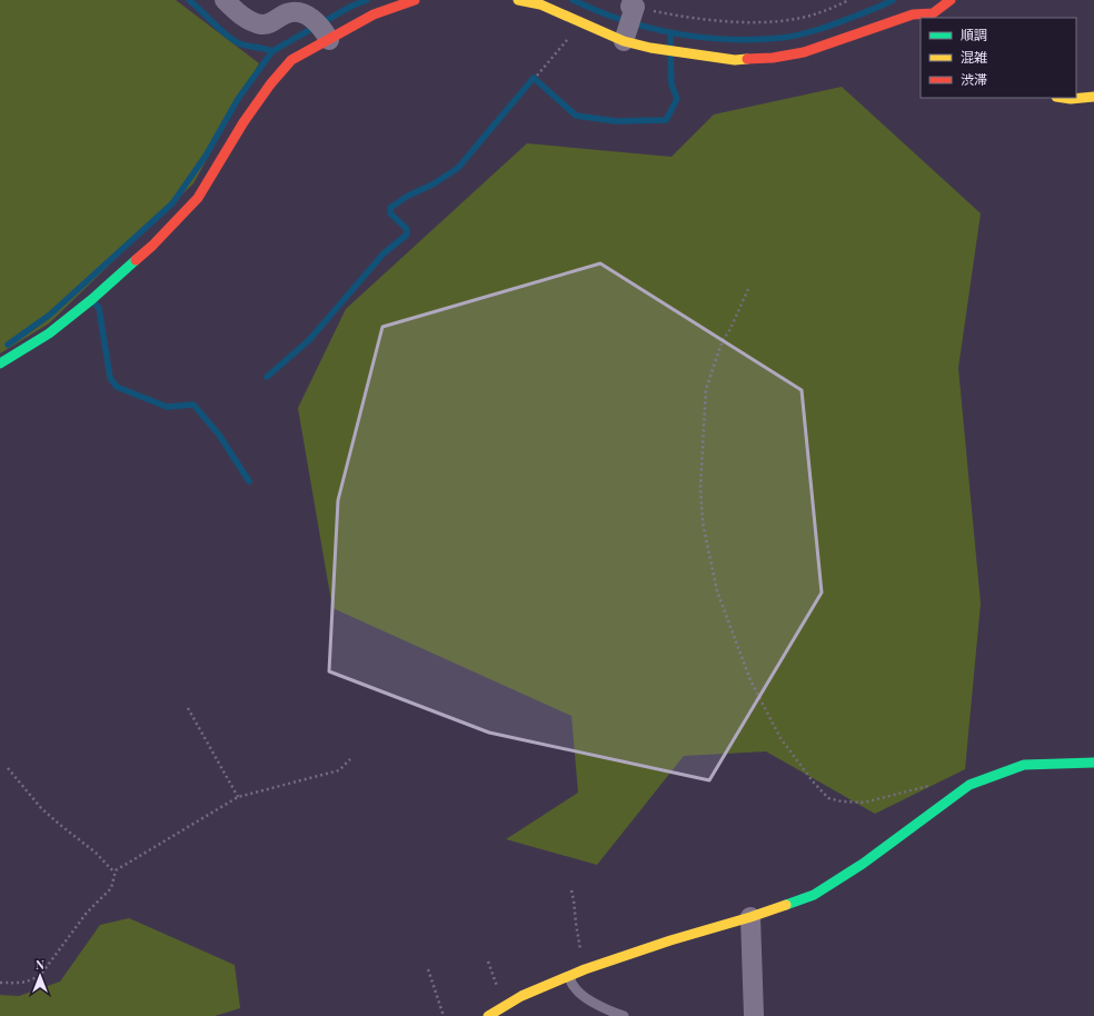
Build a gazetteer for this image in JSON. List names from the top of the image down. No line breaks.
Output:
{"legend":["順調","混雑","渋滞"],"north":"top"}
